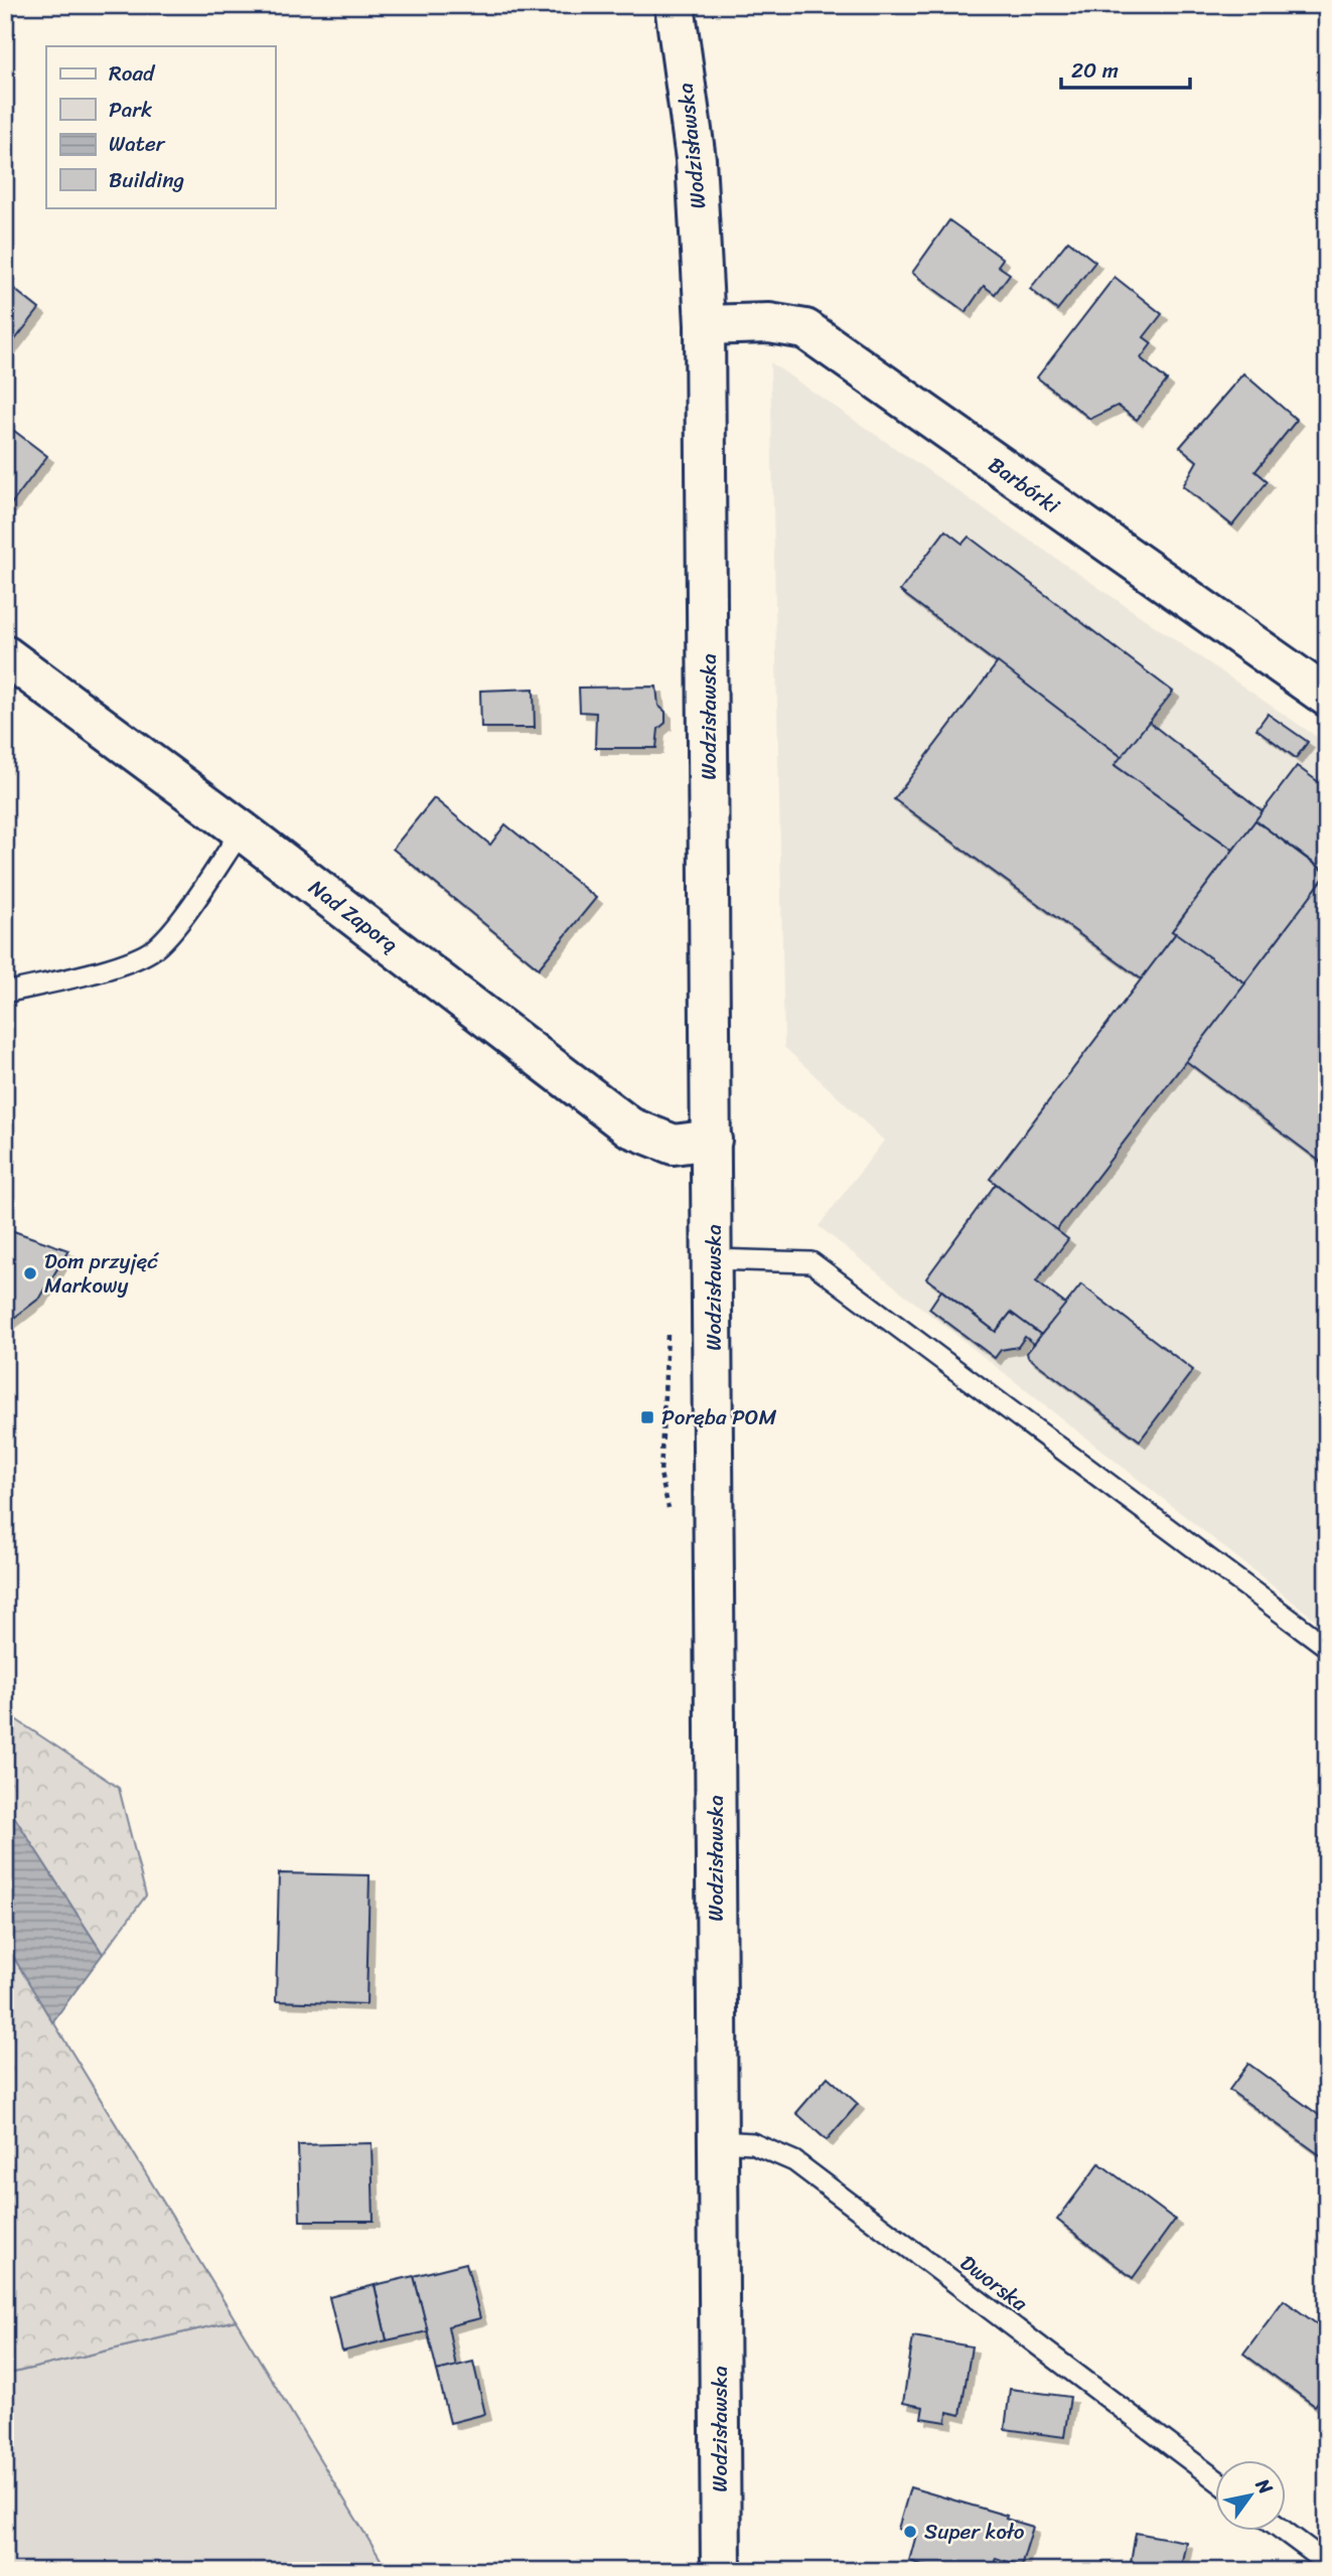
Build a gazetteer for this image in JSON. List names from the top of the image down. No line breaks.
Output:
{"streets":{"main road":["Wodzisławska","Barbórki","Nad Zaporą"],"lane":["Dworska"]},"crossings":[["Wodzisławska","Barbórki"],["Wodzisławska","Nad Zaporą"],["Wodzisławska","Dworska"]],"places":{"other":["Dom przyjęć Markowy","Super koło"],"transit":["Poręba POM"]},"legend":["Road","Park","Water","Building"],"scale_bar":"20 m","north":"top right"}
